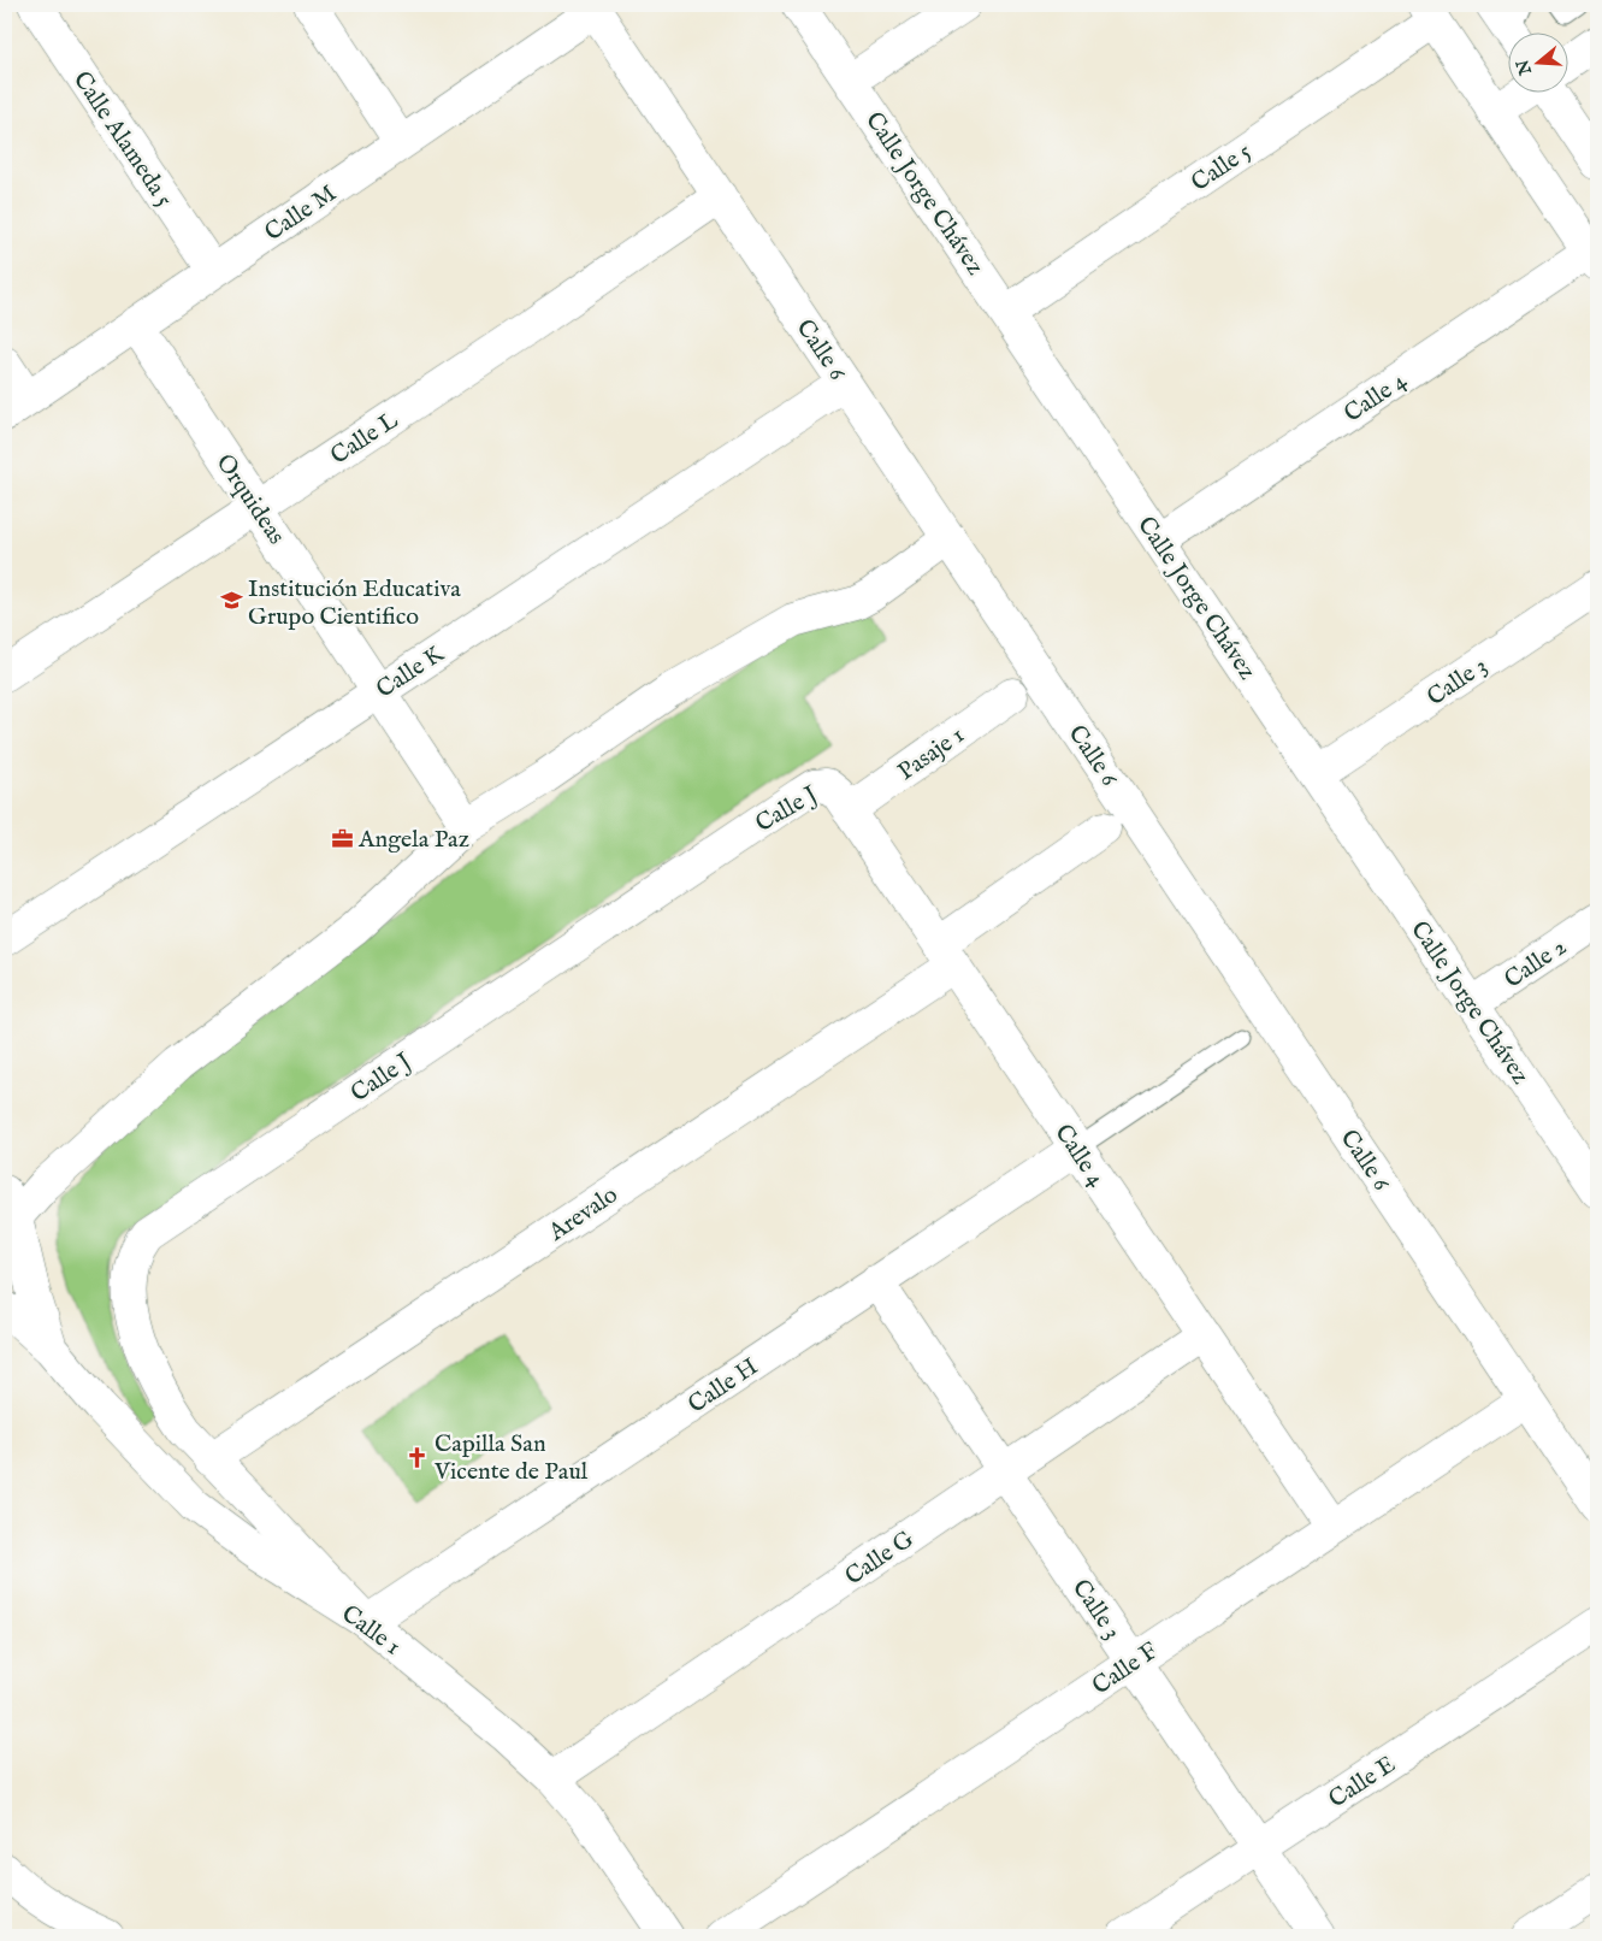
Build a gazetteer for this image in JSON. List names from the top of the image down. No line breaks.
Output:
{"streets":{"street":["Calle Alameda 5","Calle 5","Calle Jorge Chávez","Calle M","Calle 6","Calle 4","Calle L","Orquideas","Calle K","Calle 3","Pasaje 1","Calle J","Calle 2","Arevalo","Calle H","Calle G","Calle 1","Calle F","Calle E"]},"crossings":[["Calle Alameda 5","Calle M"],["Calle 5","Calle Jorge Chávez"],["Calle Jorge Chávez","Calle 4"],["Calle Jorge Chávez","Calle 3"],["Calle Jorge Chávez","Calle 2"],["Calle M","Calle 6"],["Calle M","Orquideas"],["Calle 6","Calle L"],["Calle 6","Calle K"],["Calle 6","Calle F"],["Calle 4","Pasaje 1"],["Calle 4","Calle J"],["Calle 4","Arevalo"],["Calle 4","Calle H"],["Calle 4","Calle G"],["Calle 4","Calle F"],["Calle L","Orquideas"],["Orquideas","Calle K"],["Calle 3","Calle H"],["Calle 3","Calle G"],["Calle 3","Calle F"],["Calle 3","Calle E"],["Calle J","Arevalo"],["Calle J","Calle H"],["Calle J","Calle 1"],["Calle H","Calle 1"],["Calle G","Calle 1"]],"places":{"school or university":["Institución Educativa Grupo Cientifico"],"office":["Angela Paz"],"church":["Capilla San Vicente de Paul"]},"north":"left"}
